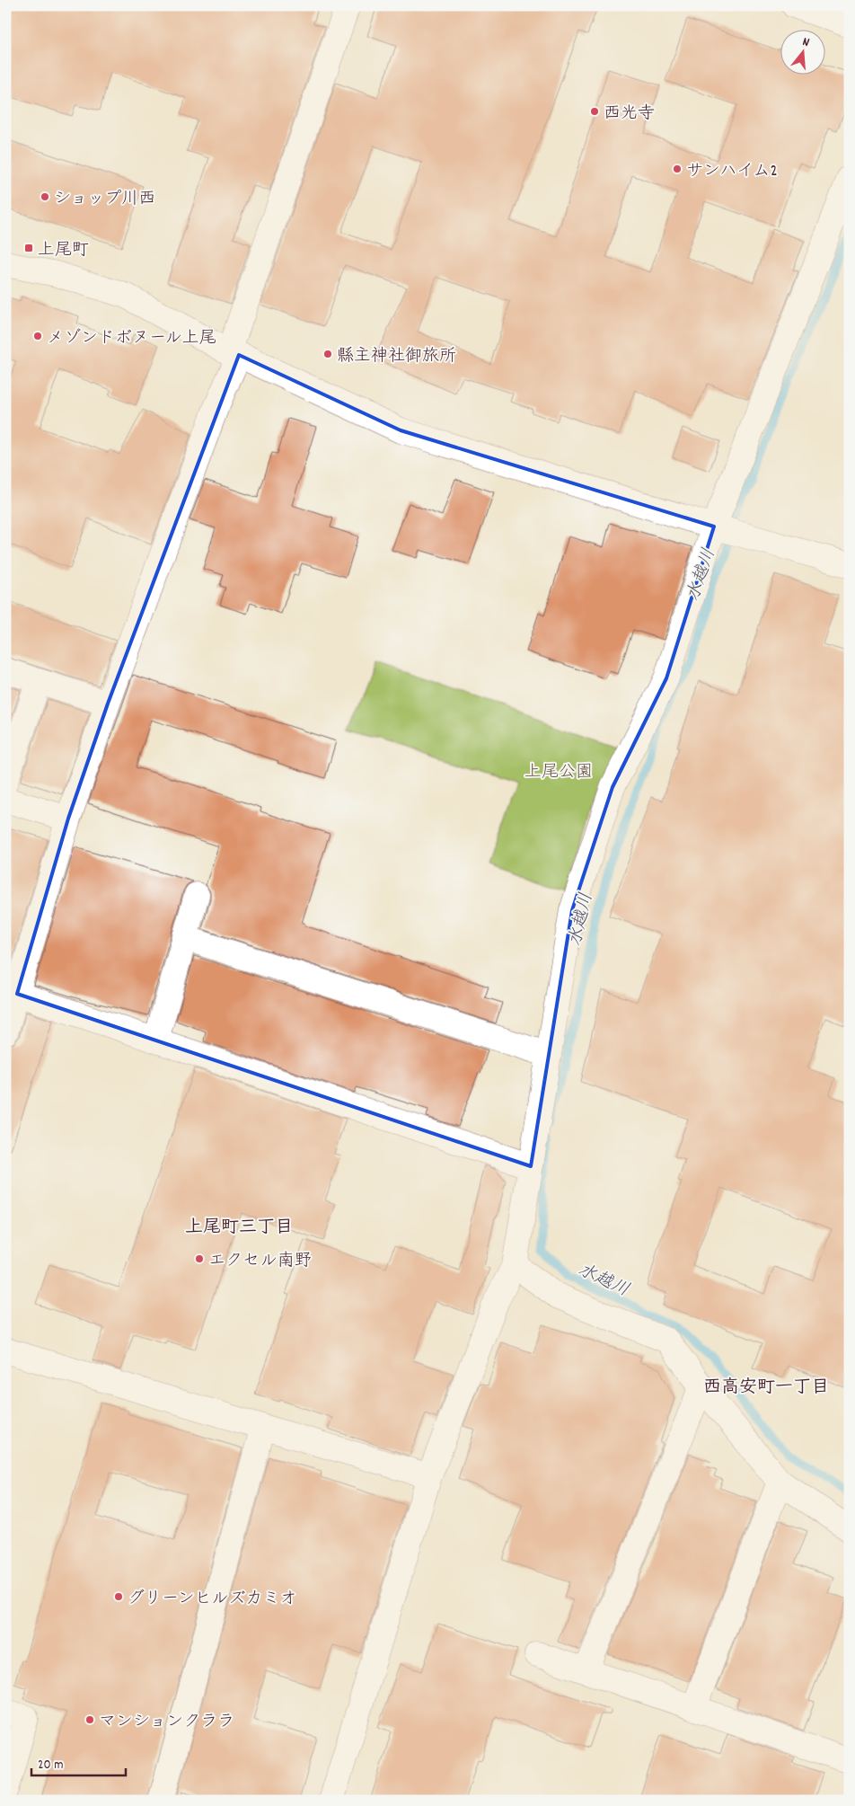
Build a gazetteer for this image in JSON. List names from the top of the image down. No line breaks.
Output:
{"districts":["上尾町三丁目","西高安町一丁目"],"water":["水越川"],"parks":["上尾公園"],"places":{"other":["西光寺","サンハイム2","ショップ川西","メゾンドボヌール上尾","縣主神社御旅所","エクセル南野","グリーンヒルズカミオ","マンションクララ"],"transit":["上尾町"]},"scale_bar":"20 m","north":"top"}
